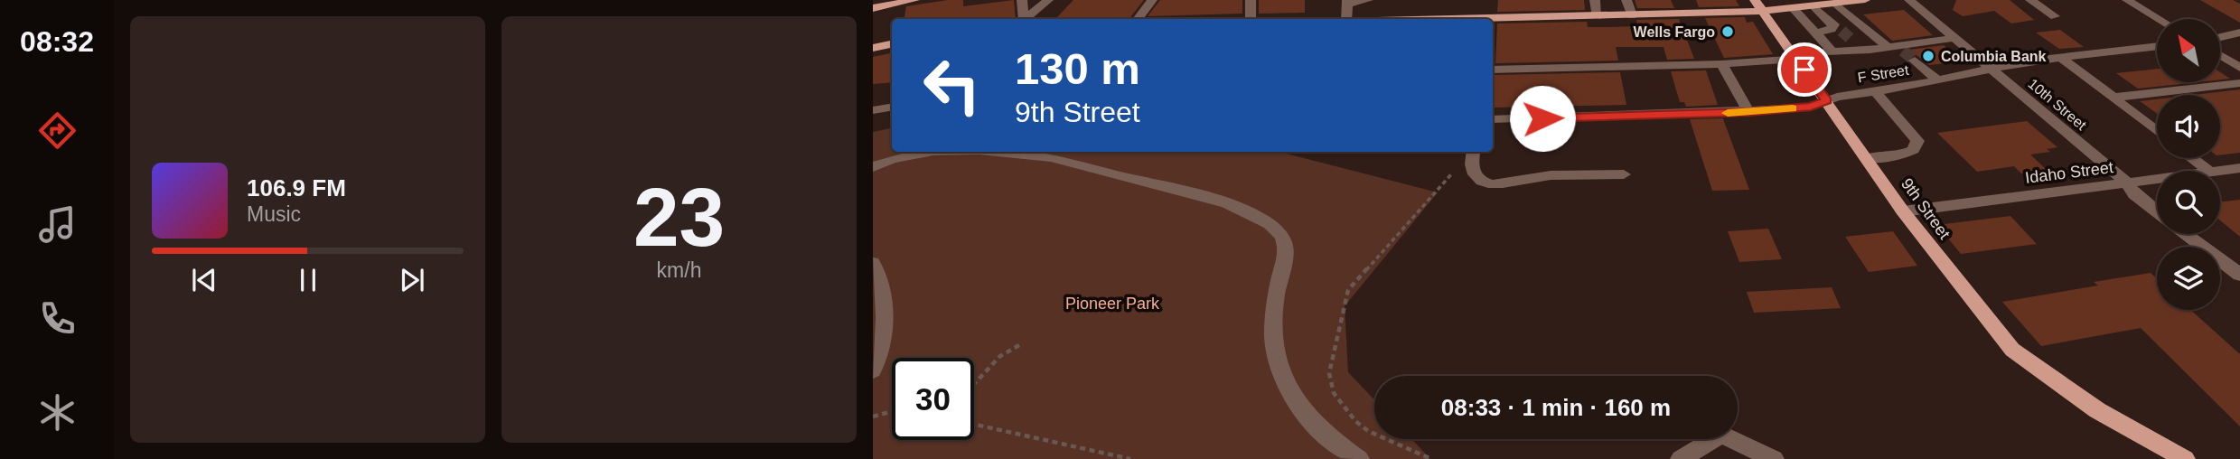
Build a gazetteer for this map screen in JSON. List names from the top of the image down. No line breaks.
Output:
{"streets":{"main road":["9th Street"],"street":["F Street","10th Street","Idaho Street"]},"crossings":[["F Street","10th Street"],["F Street","9th Street"],["10th Street","Idaho Street"],["Idaho Street","9th Street"]],"parks":["Pioneer Park"],"places":["Wells Fargo","Columbia Bank"],"north":"top left","page":{"tabs":"08:32","tile":["23","km/h"],"turn":["130 m","9th Street"],"song":["106.9 FM","Music"],"limit":"30","trip":"08:33 · 1 min · 160 m"}}
